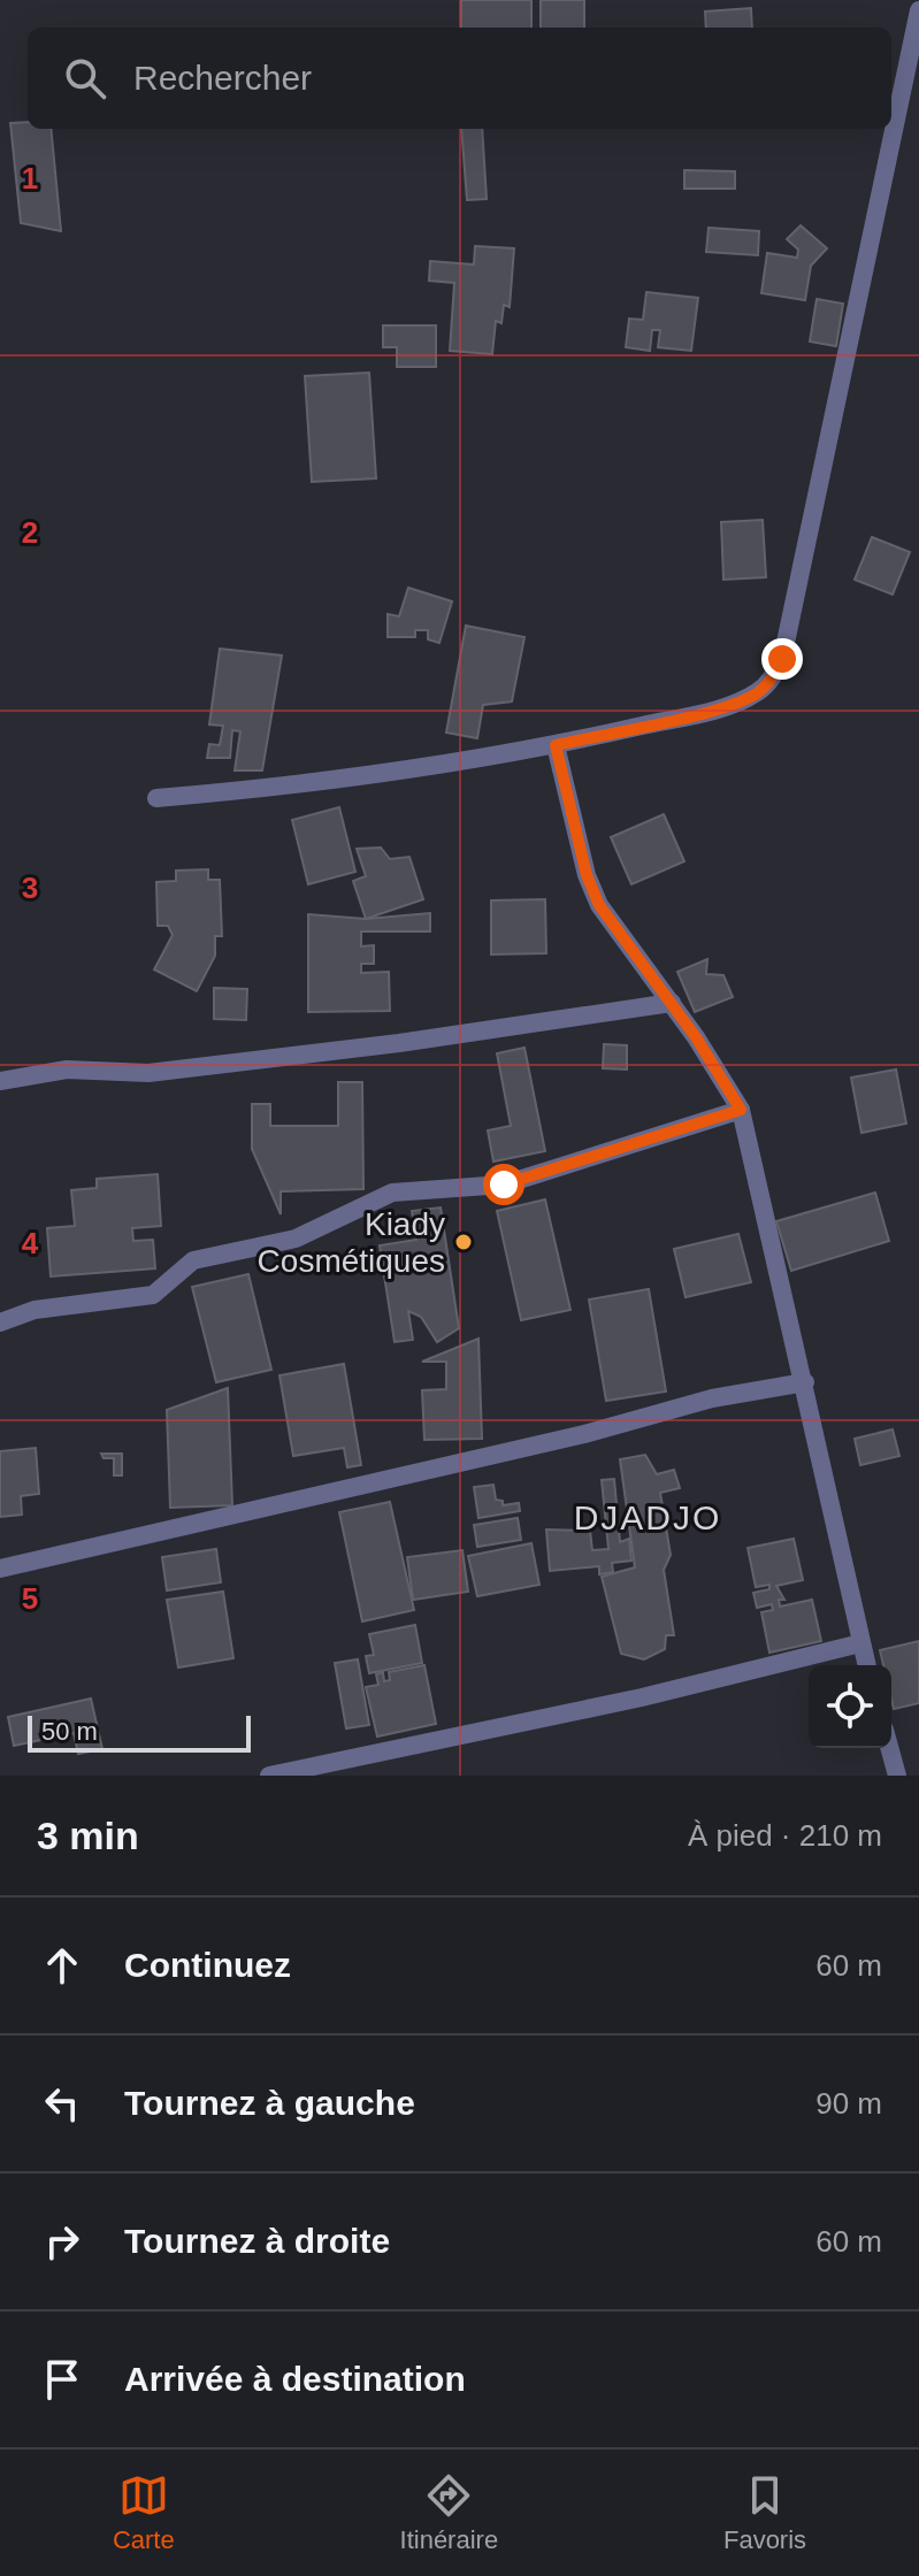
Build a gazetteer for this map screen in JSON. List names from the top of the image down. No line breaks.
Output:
{"districts":["DJADJO"],"places":["Kiady Cosmétiques"],"scale_bar":"50 m","page":{"search":"Rechercher","scale":"50 m","heading":["3 min","À pied · 210 m"],"list":[["Continuez","60 m"],["Tournez à gauche","90 m"],["Tournez à droite","60 m"],"Arrivée à destination"],"nav":["Carte","Itinéraire","Favoris"]},"grid":{"rows":["1","2","3","4","5"]}}
